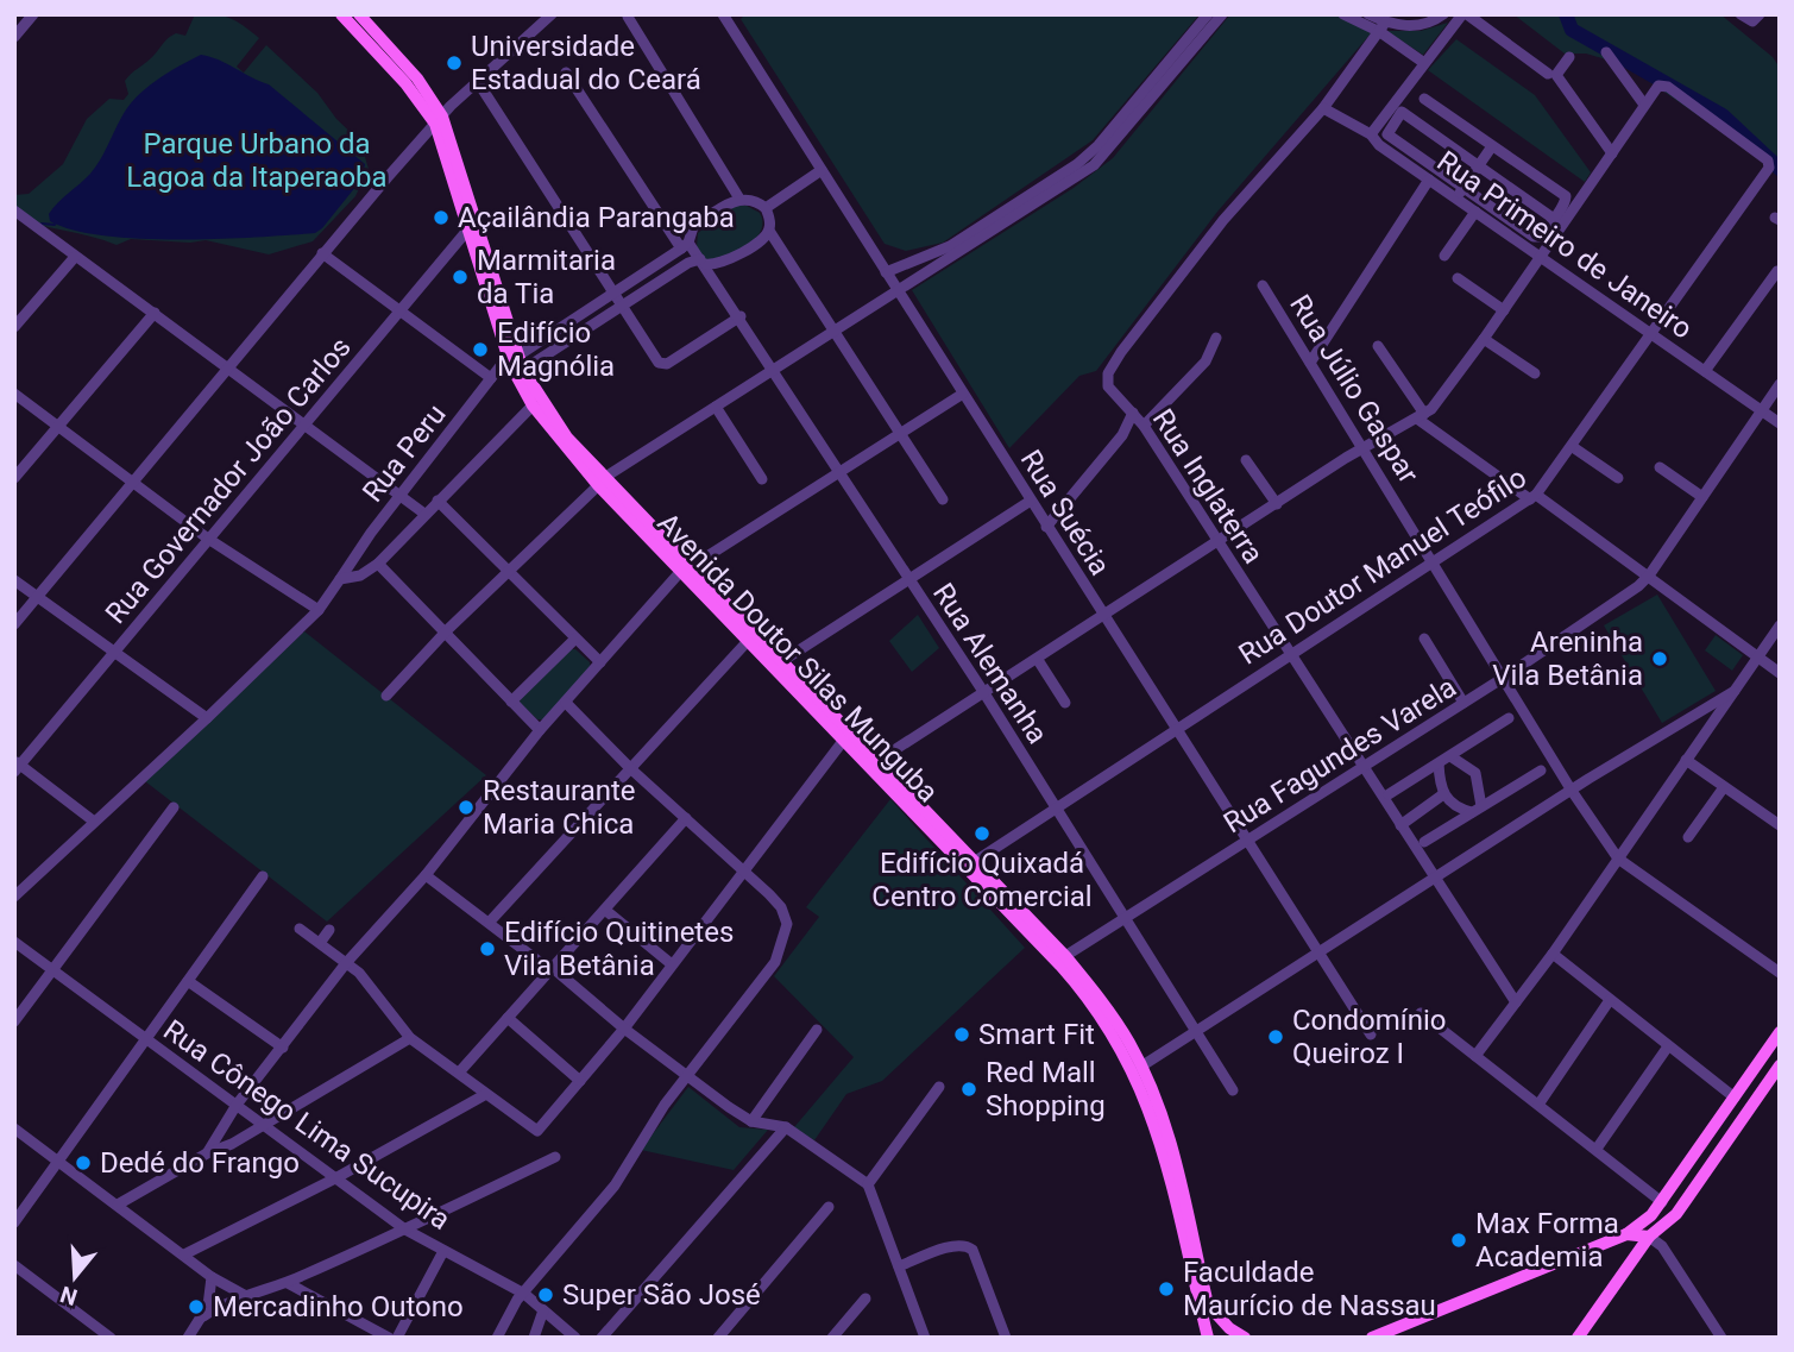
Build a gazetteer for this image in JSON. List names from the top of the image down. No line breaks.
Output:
{"streets":{"main road":["Avenida Doutor Silas Munguba"],"street":["Rua Primeiro de Janeiro","Rua Júlio Gaspar","Rua Peru","Rua Governador João Carlos","Rua Inglaterra","Rua Suécia","Rua Doutor Manuel Teófilo","Rua Alemanha","Rua Fagundes Varela","Rua Cônego Lima Sucupira"]},"crossings":[["Rua Primeiro de Janeiro","Rua Inglaterra"],["Rua Primeiro de Janeiro","Rua Doutor Manuel Teófilo"],["Rua Primeiro de Janeiro","Rua Fagundes Varela"],["Rua Júlio Gaspar","Rua Doutor Manuel Teófilo"],["Rua Júlio Gaspar","Rua Fagundes Varela"],["Rua Peru","Avenida Doutor Silas Munguba"],["Rua Governador João Carlos","Avenida Doutor Silas Munguba"],["Rua Inglaterra","Rua Doutor Manuel Teófilo"],["Rua Inglaterra","Rua Fagundes Varela"],["Rua Suécia","Rua Doutor Manuel Teófilo"],["Rua Suécia","Rua Fagundes Varela"],["Rua Doutor Manuel Teófilo","Avenida Doutor Silas Munguba"],["Rua Doutor Manuel Teófilo","Rua Alemanha"],["Avenida Doutor Silas Munguba","Rua Fagundes Varela"],["Rua Alemanha","Rua Fagundes Varela"]],"parks":["Parque Urbano da Lagoa da Itaperaoba"],"places":["Universidade Estadual do Ceará","Açailândia Parangaba","Marmitaria da Tia","Edifício Magnólia","Areninha Vila Betânia","Restaurante Maria Chica","Edifício Quixadá Centro Comercial","Edifício Quitinetes Vila Betânia","Smart Fit","Condomínio Queiroz I","Red Mall Shopping","Dedé do Frango","Max Forma Academia","Faculdade Maurício de Nassau","Super São José","Mercadinho Outono"],"north":"bottom"}
